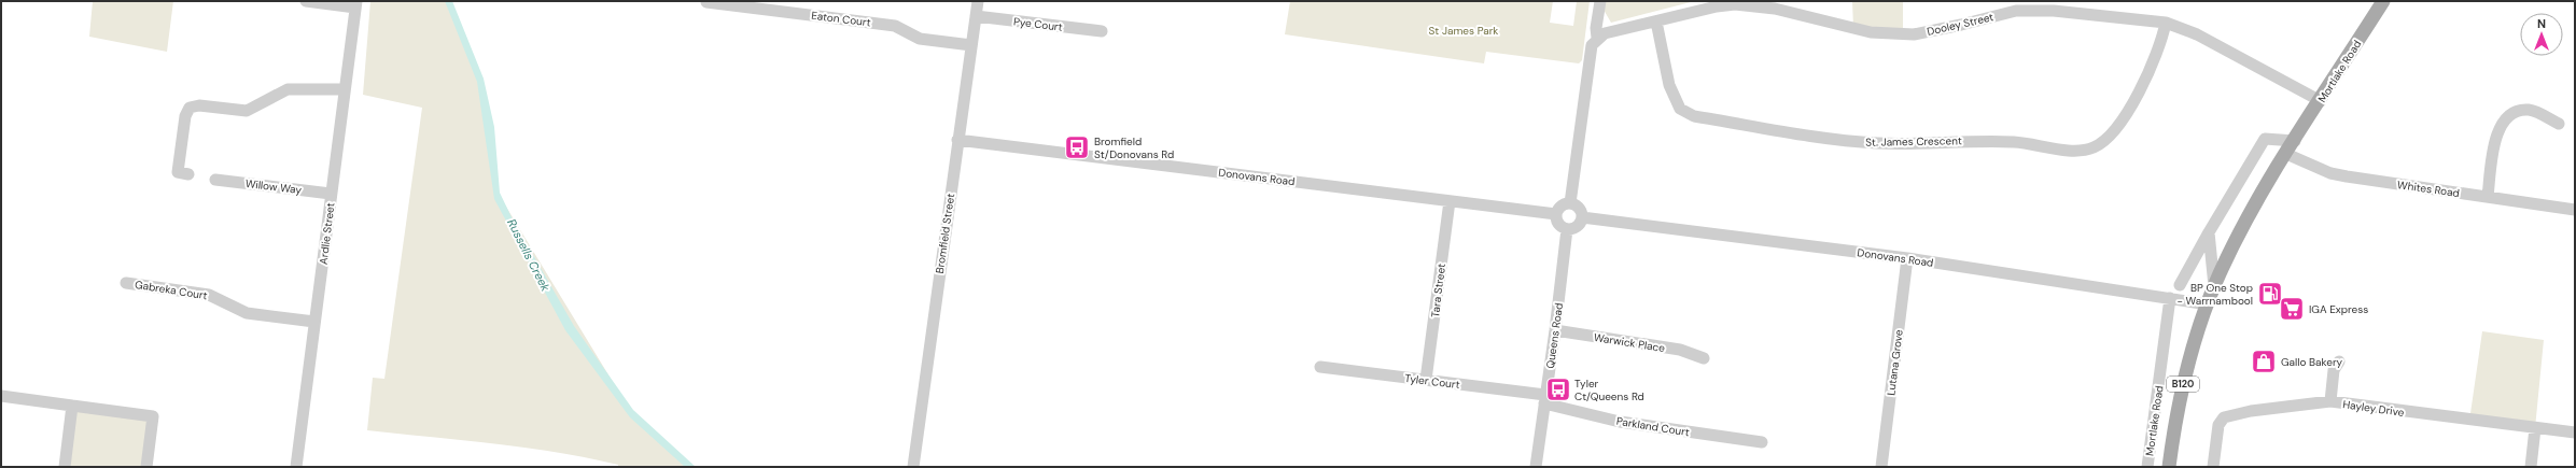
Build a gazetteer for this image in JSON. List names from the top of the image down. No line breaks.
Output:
{"streets":{"main road":["Mortlake Road","B120"],"street":["Eaton Court","Pye Court","Dooley Street","St. James Crescent","Donovans Road","Willow Way","Whites Road","Ardlie Street","Bromfield Street","Gabreka Court","Tara Street","Queens Road","Warwick Place","Lutana Grove","Tyler Court","Hayley Drive","Parkland Court"]},"crossings":[["Eaton Court","Bromfield Street"],["Pye Court","Bromfield Street"],["Dooley Street","Mortlake Road"],["Dooley Street","St. James Crescent"],["Mortlake Road","Donovans Road"],["Mortlake Road","Whites Road"],["Donovans Road","Bromfield Street"],["Donovans Road","Tara Street"],["Donovans Road","Queens Road"],["Donovans Road","Lutana Grove"],["Willow Way","Ardlie Street"],["Ardlie Street","Gabreka Court"],["Tara Street","Tyler Court"],["Queens Road","Warwick Place"],["Queens Road","Tyler Court"],["Queens Road","Parkland Court"],["Tyler Court","Parkland Court"]],"water":["Russells Creek"],"parks":["St James Park"],"places":{"bus stop":["Bromfield St/Donovans Rd","Tyler Ct/Queens Rd"],"fuel station":["BP One Stop - Warrnambool"],"supermarket":["IGA Express"],"shop":["Gallo Bakery"]},"north":"top"}
